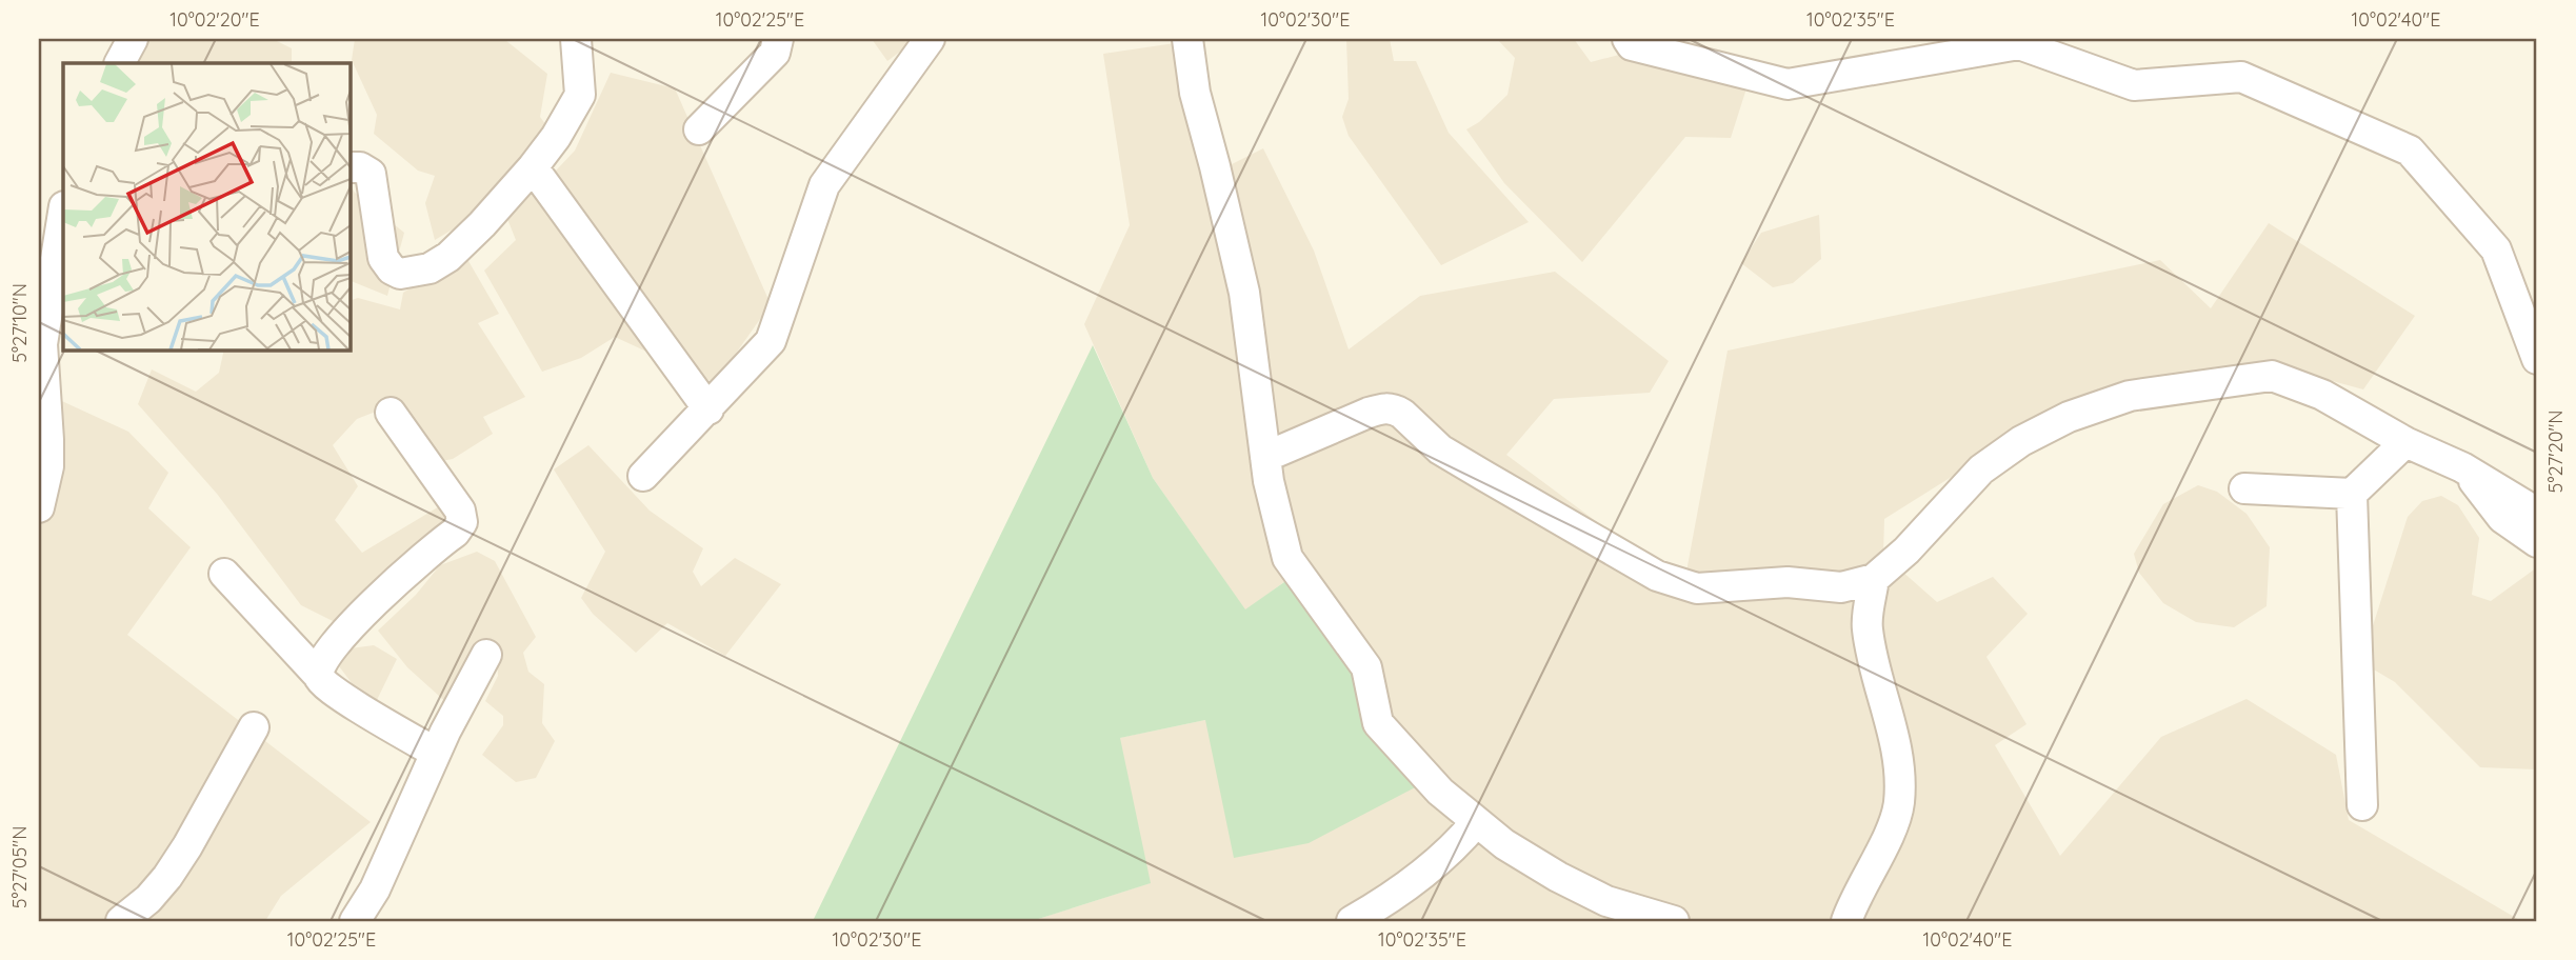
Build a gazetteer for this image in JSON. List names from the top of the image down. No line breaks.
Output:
{"coordinates":["10°02'20\"E","10°02'25\"E","10°02'30\"E","10°02'35\"E","10°02'40\"E","5°27'10\"N","5°27'20\"N","5°27'05\"N"]}
